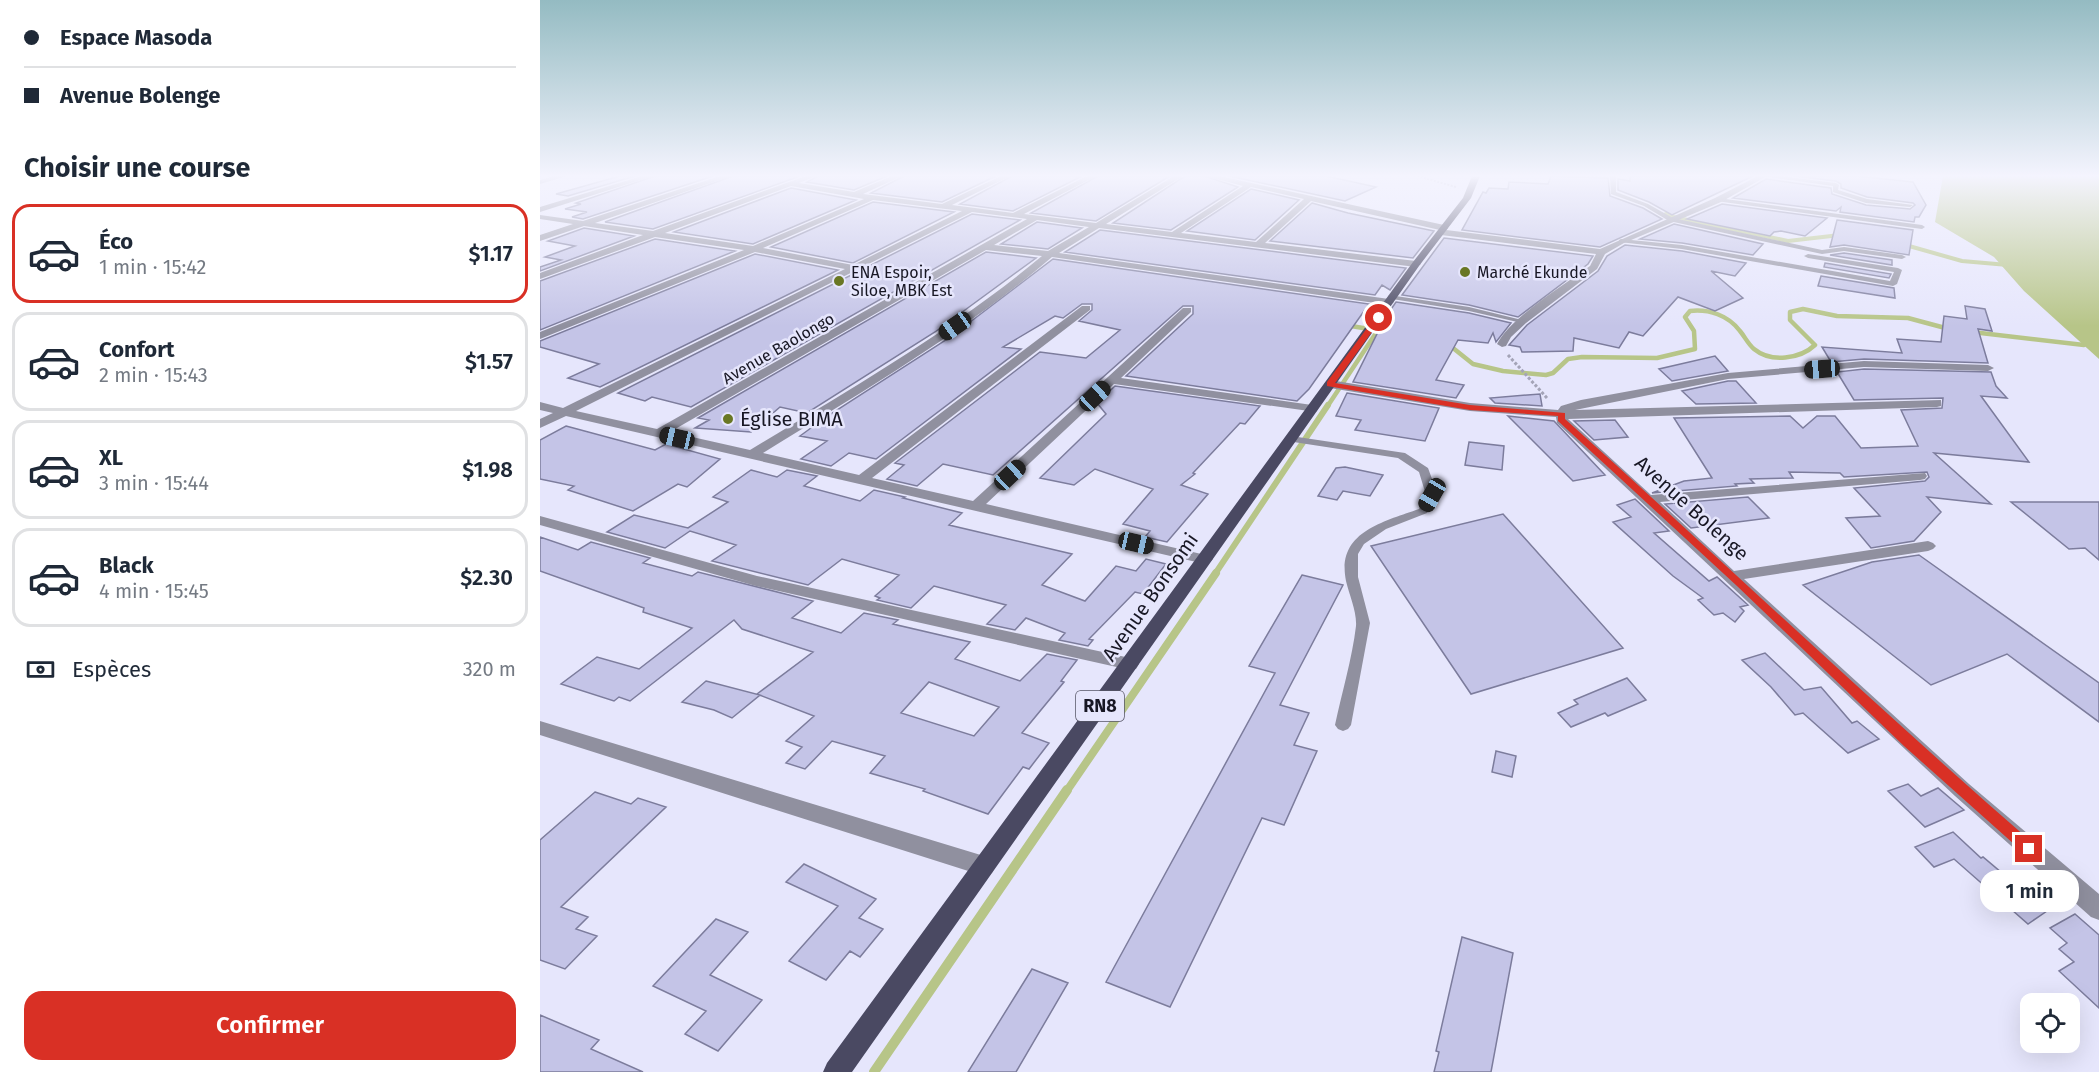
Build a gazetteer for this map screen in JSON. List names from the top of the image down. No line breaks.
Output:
{"streets":{"main road":["Avenue Bonsomi","RN8"],"street":["Avenue Baolongo","Avenue Bolenge"]},"places":["Marché Ekunde","ENA Espoir, Siloe, MBK Est","Église BIMA"],"page":{"banner":["Espace Masoda","Avenue Bolenge"],"heading":"Choisir une course","list":[{"name":"Éco","note":"1 min · 15:42","value":"$1.17"},{"name":"Confort","note":"2 min · 15:43","value":"$1.57"},{"name":"XL","note":"3 min · 15:44","value":"$1.98"},{"name":"Black","note":"4 min · 15:45","value":"$2.30"}],"pay":["Espèces","320 m"],"bubble":"1 min","buttons":"Confirmer"}}
